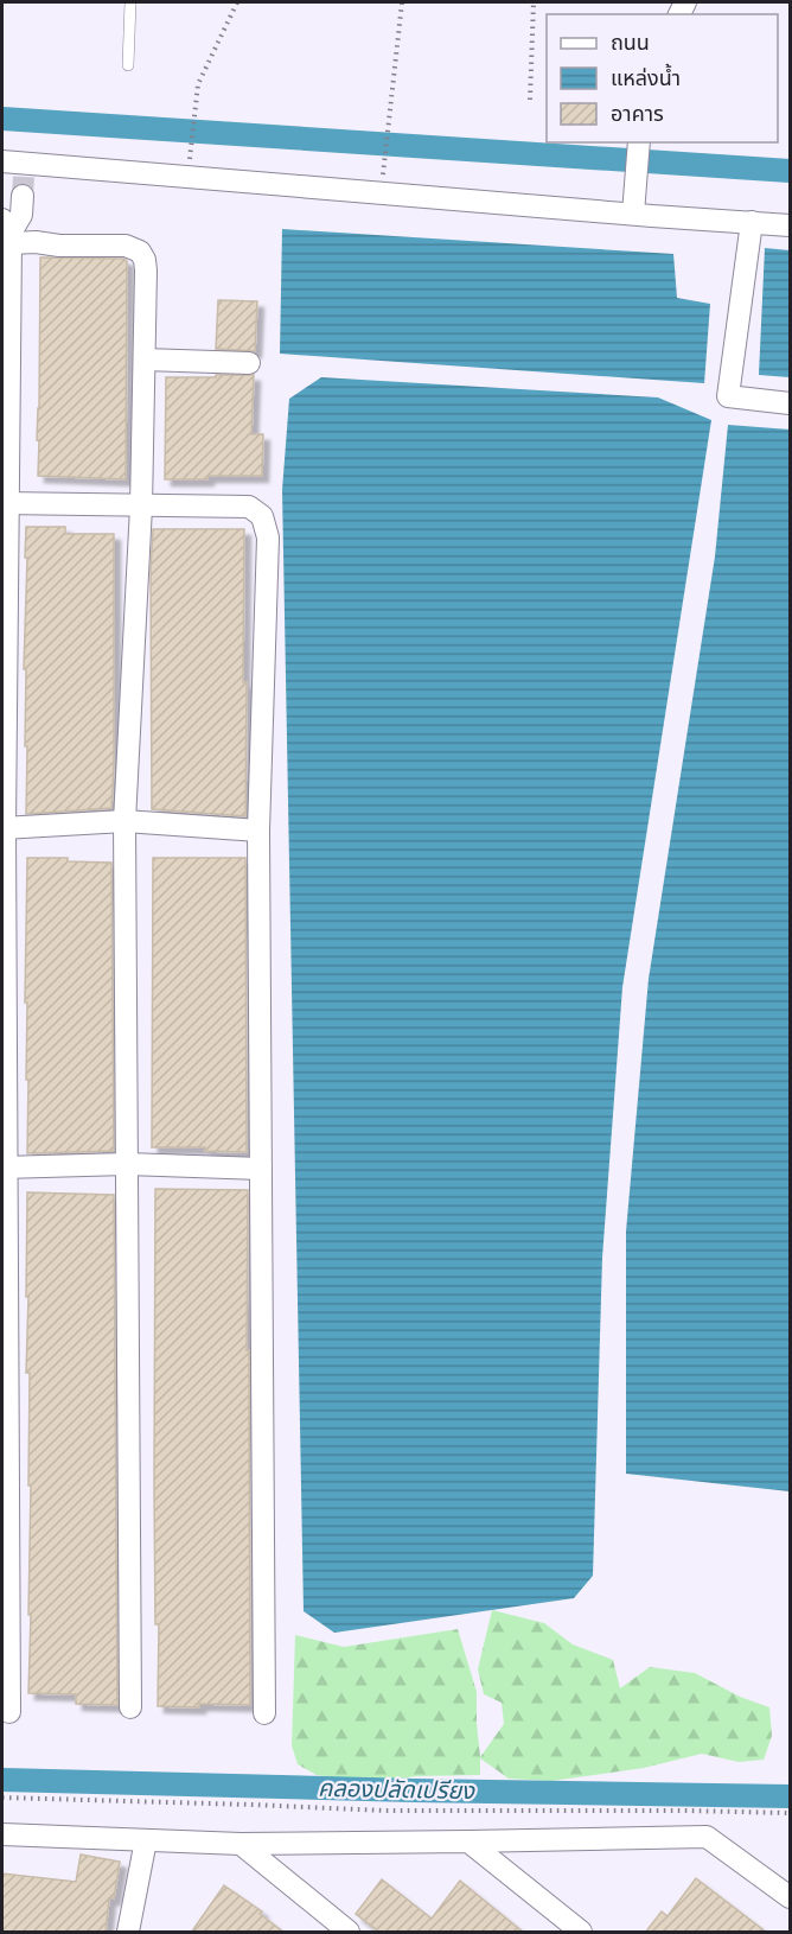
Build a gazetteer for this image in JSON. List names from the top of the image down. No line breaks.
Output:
{"water":["คลองปลัดเปรียง"],"legend":["ถนน","แหล่งน้ำ","อาคาร"]}
